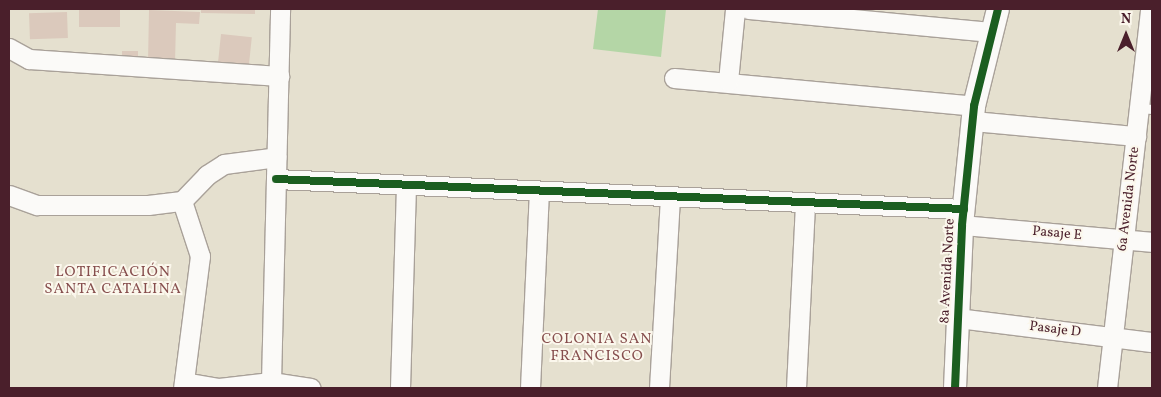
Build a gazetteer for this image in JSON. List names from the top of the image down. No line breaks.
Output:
{"streets":{"street":["6a Avenida Norte","Pasaje E","8a Avenida Norte","Pasaje D"]},"crossings":[["6a Avenida Norte","Pasaje E"],["6a Avenida Norte","Pasaje D"],["Pasaje E","8a Avenida Norte"],["8a Avenida Norte","Pasaje D"]],"districts":["LOTIFICACIÓN SANTA CATALINA","COLONIA SAN FRANCISCO"],"north":"top"}
